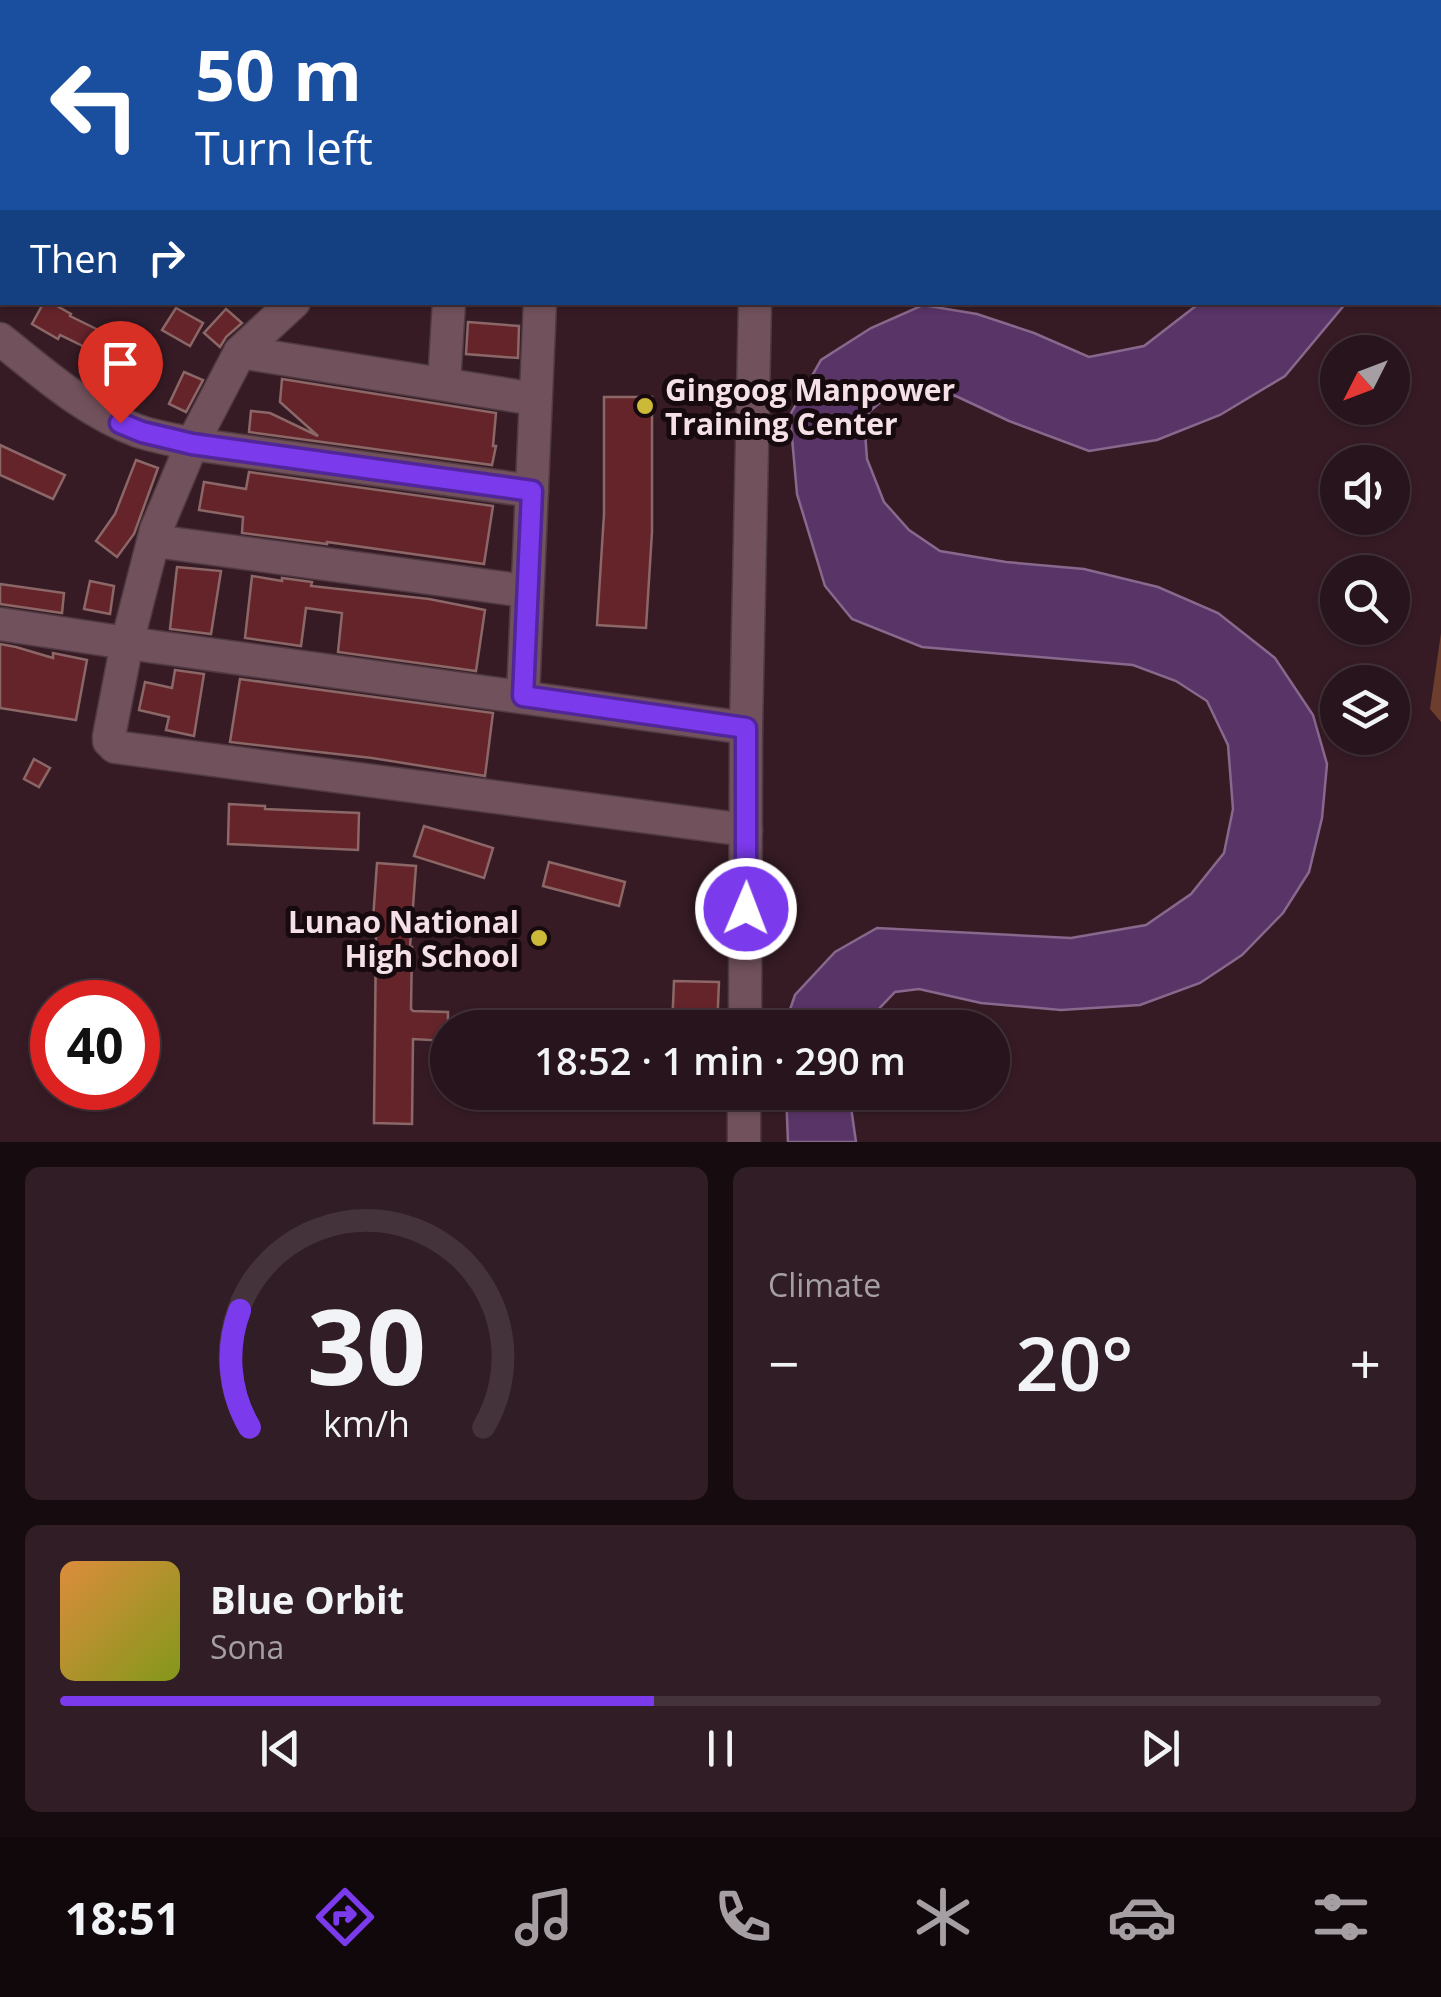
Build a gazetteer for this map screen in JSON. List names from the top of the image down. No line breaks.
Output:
{"places":["Gingoog Manpower Training Center","Lunao National High School"],"north":"bottom left","page":{"turn":["50 m","Turn left"],"then":"Then","limit":"40","trip":"18:52 · 1 min · 290 m","tile":"Climate","heat":["−","20°","+"],"song":["Blue Orbit","Sona"],"tabs":"18:51","gauge":["30","km/h"]}}
